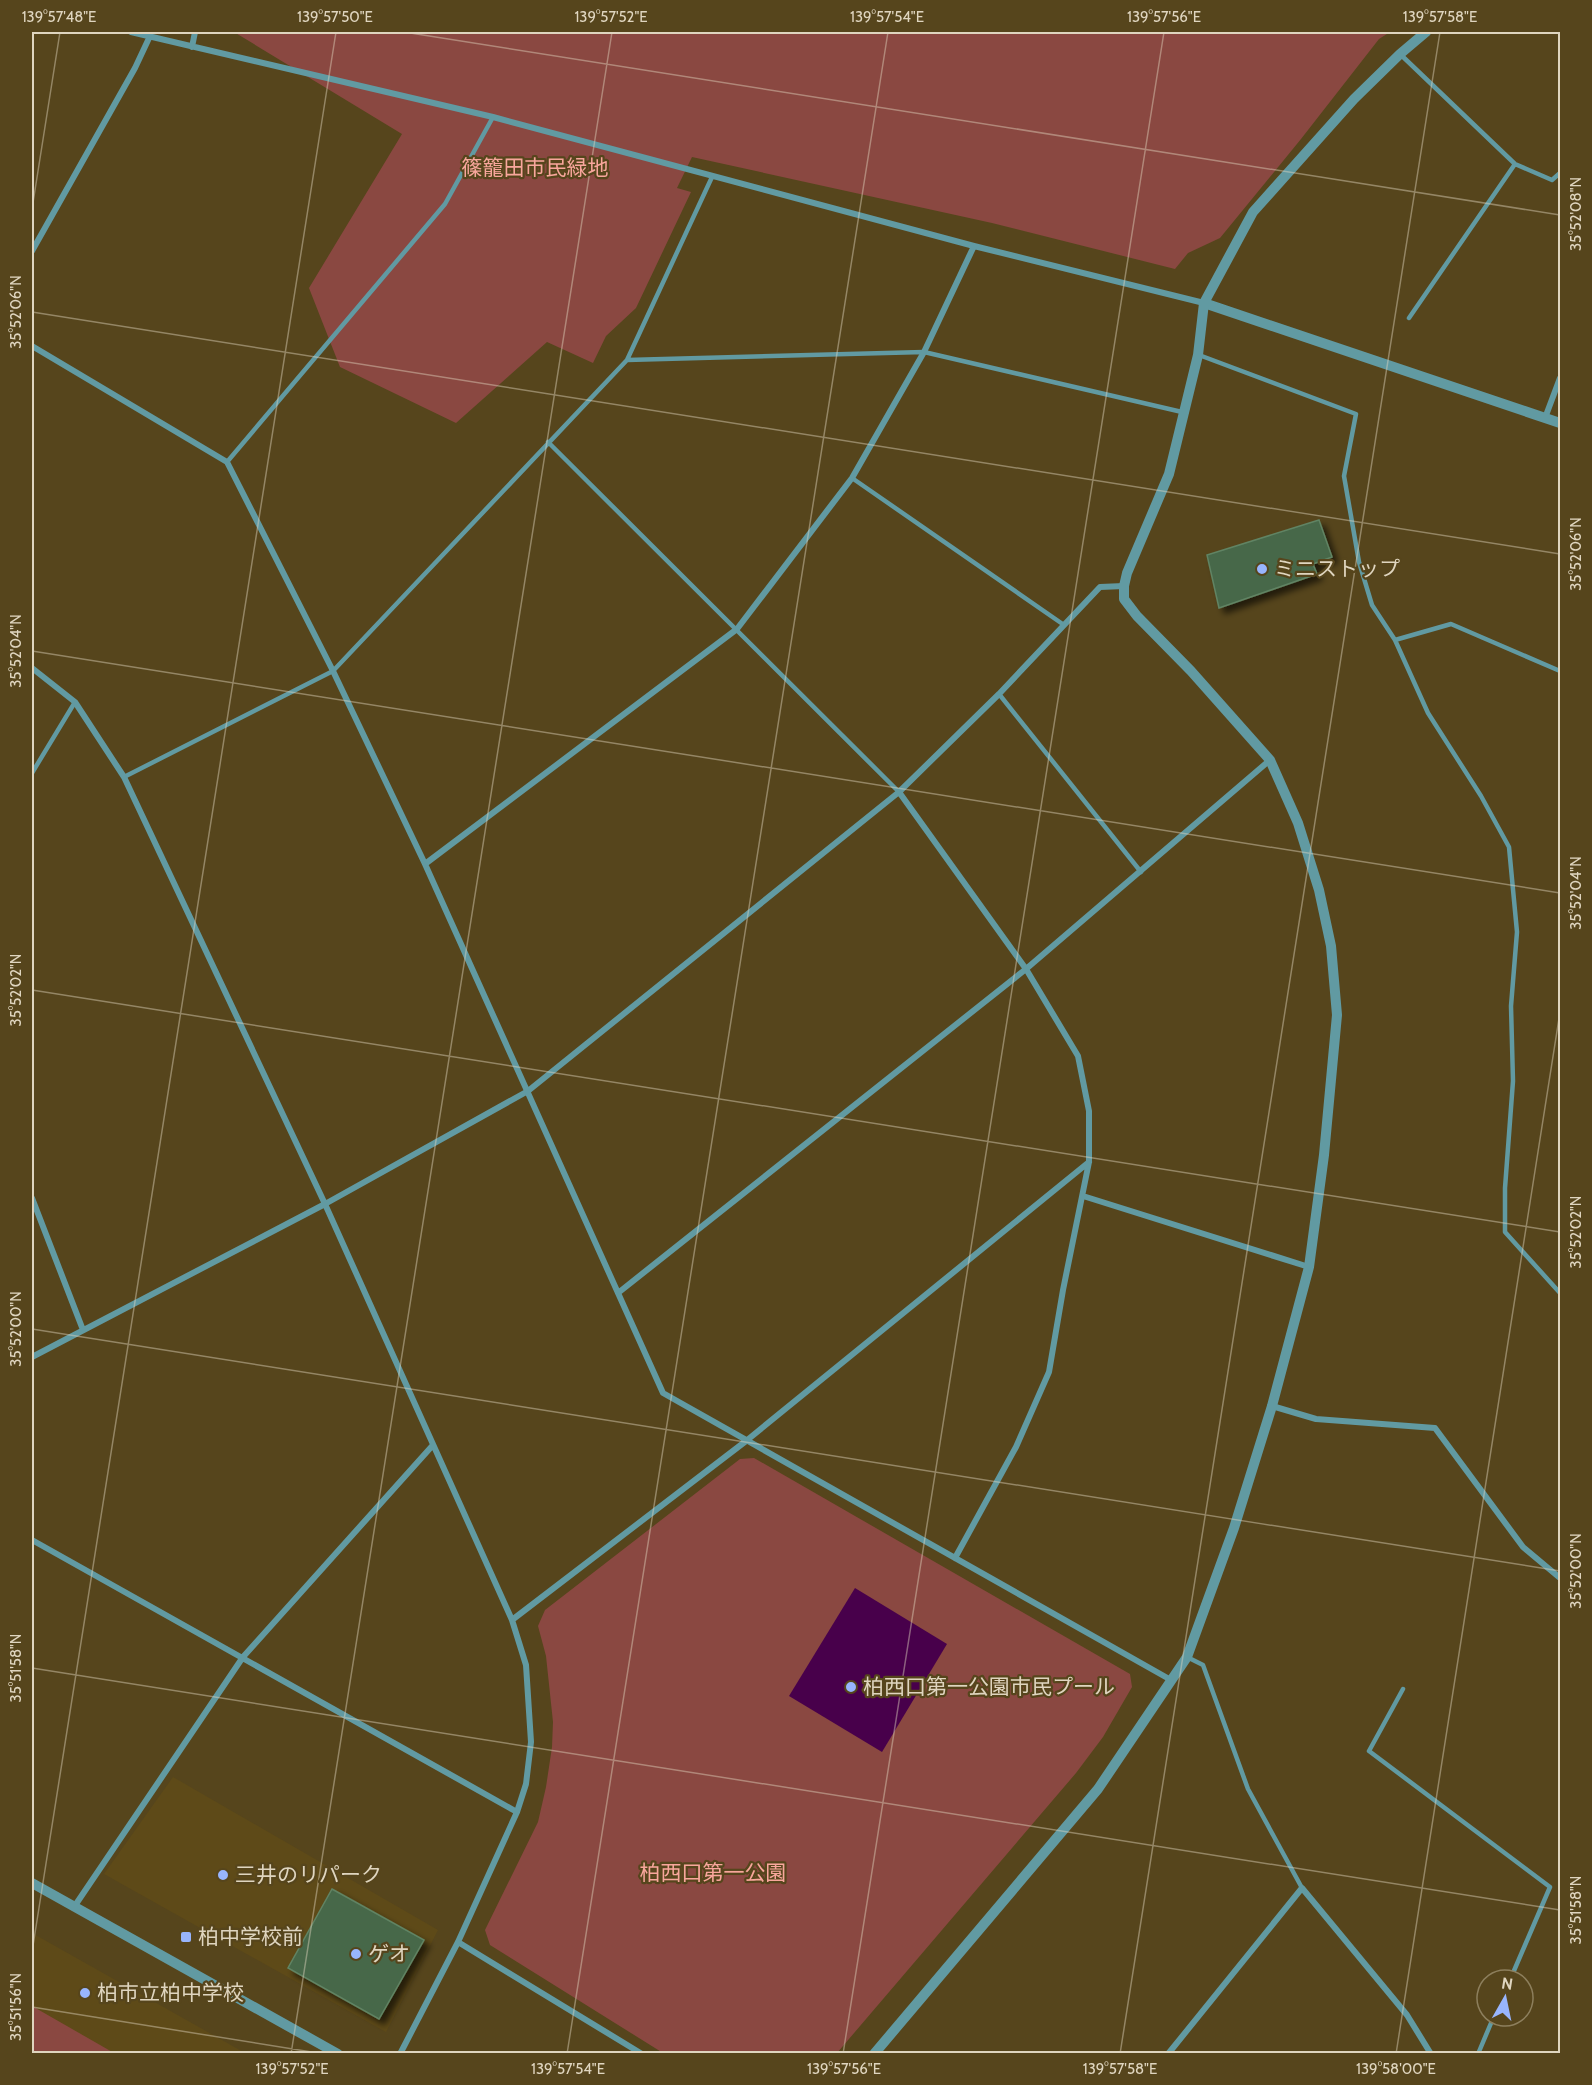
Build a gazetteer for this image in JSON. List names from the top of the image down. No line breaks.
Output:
{"parks":["篠籠田市民緑地","柏西口第一公園"],"places":{"other":["ミニストップ","柏西口第一公園市民プール","三井のリパーク","ゲオ","柏市立柏中学校"],"transit":["柏中学校前"]},"north":"top","coordinates":["139°57'48\"E","139°57'50\"E","139°57'52\"E","139°57'54\"E","139°57'56\"E","139°57'58\"E","35°52'08\"N","35°52'06\"N","35°52'04\"N","35°52'02\"N","35°52'00\"N","35°51'58\"N","35°51'56\"N","139°58'00\"E"]}
